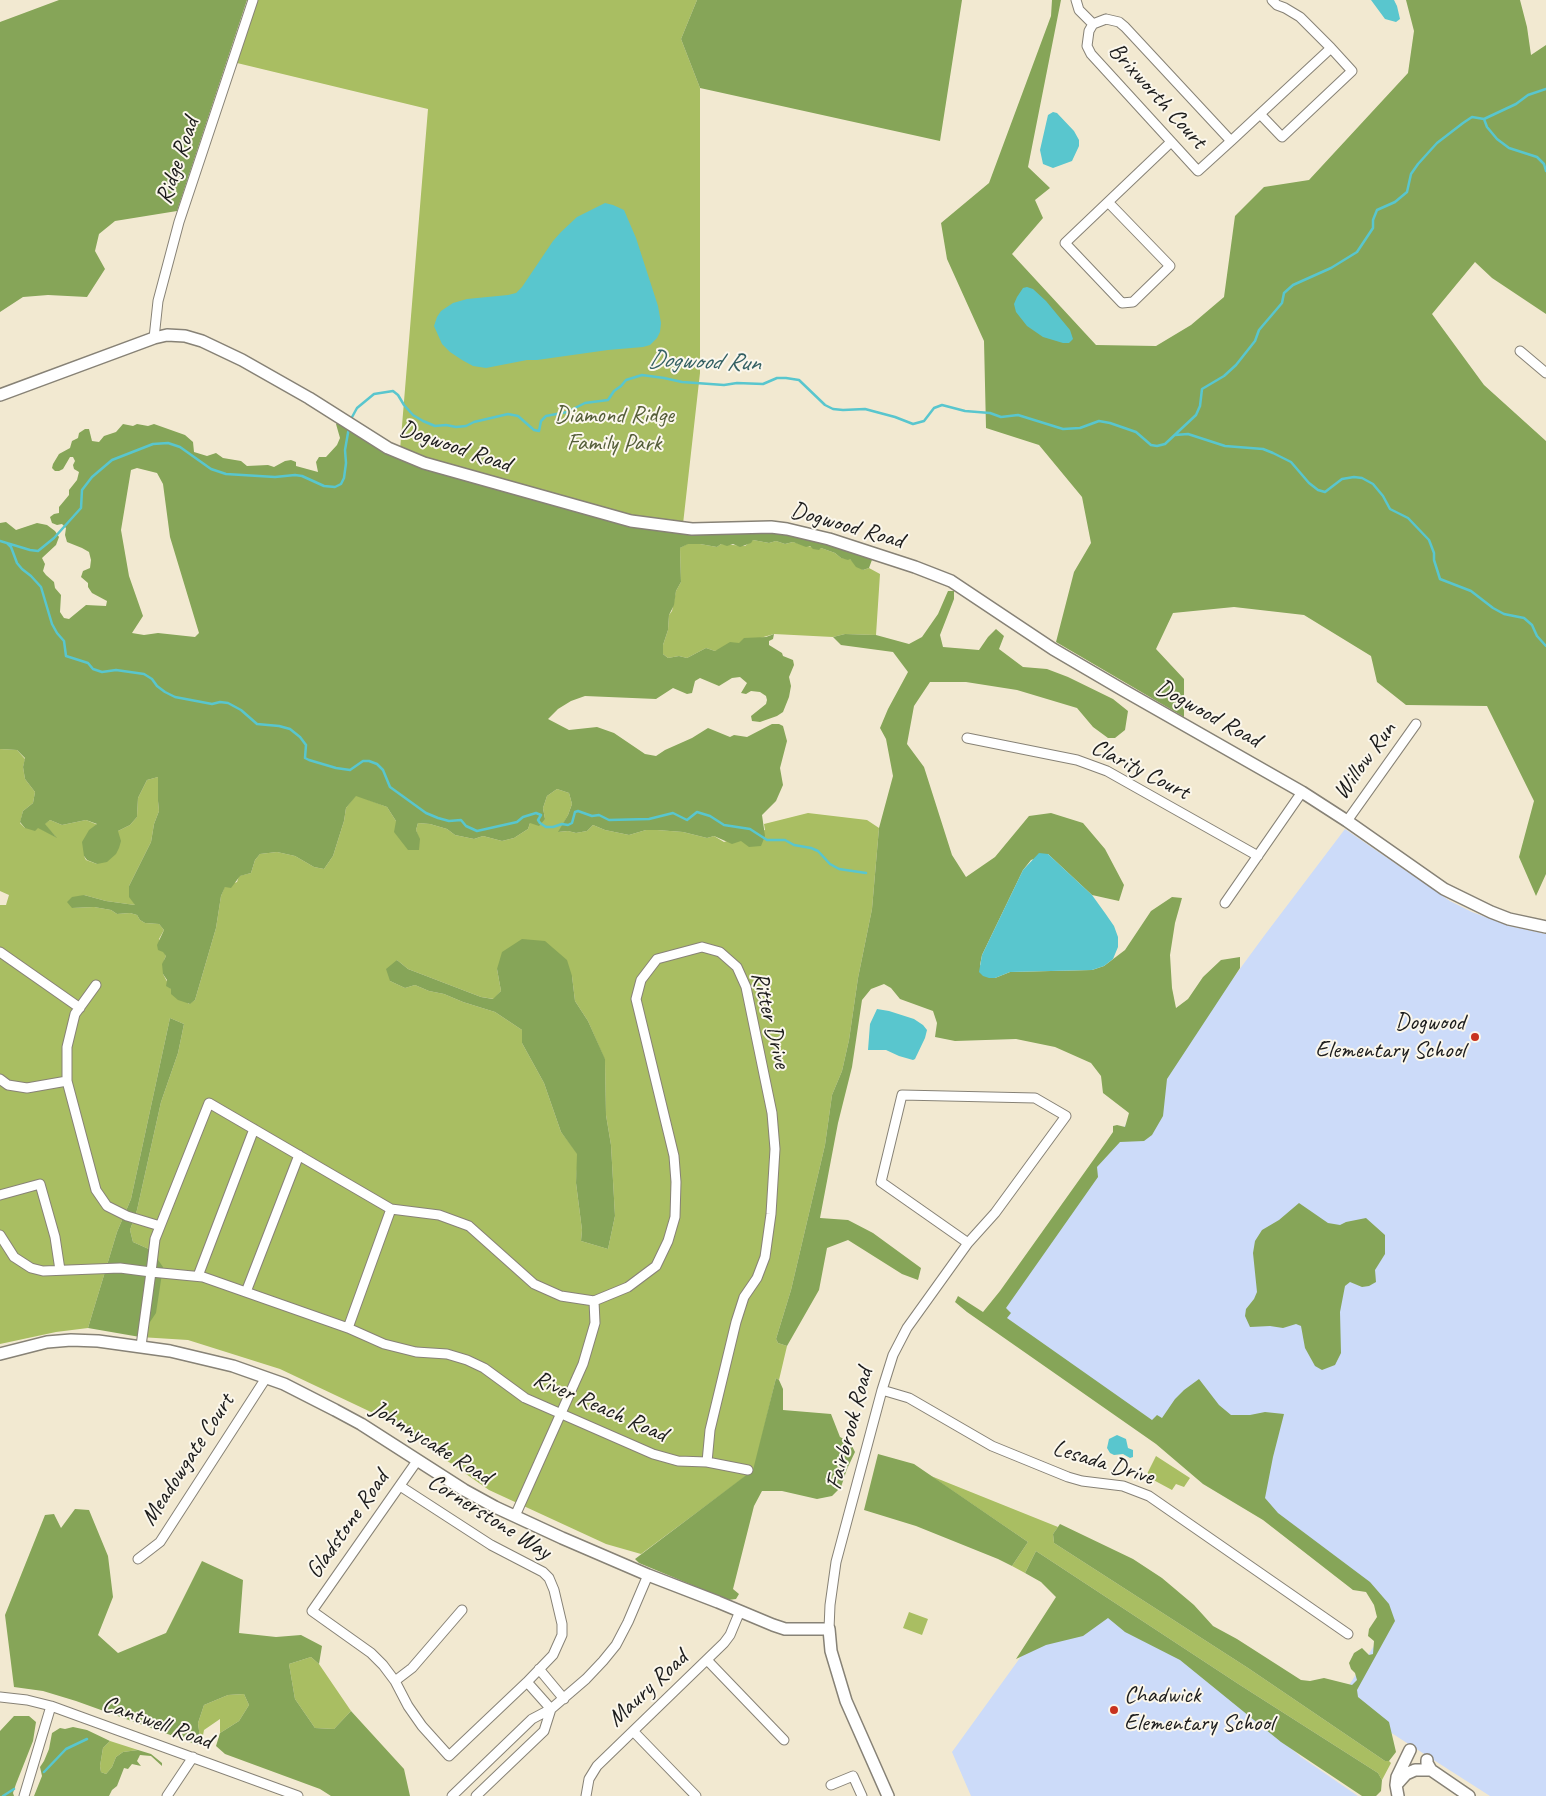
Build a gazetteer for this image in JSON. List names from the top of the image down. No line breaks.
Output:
{"streets":{"street":["Brixworth Court","Ridge Road","Dogwood Road","Willow Run","Clarity Court","Ritter Drive","River Reach Road","Fairbrook Road","Johnnycake Road","Meadowgate Court","Lesada Drive","Cornerstone Way","Gladstone Road","Maury Road","Cantwell Road"]},"crossings":[["Ridge Road","Dogwood Road"],["Dogwood Road","Willow Run"],["Ritter Drive","River Reach Road"],["Fairbrook Road","Johnnycake Road"],["Fairbrook Road","Lesada Drive"],["Johnnycake Road","Meadowgate Court"],["Johnnycake Road","Gladstone Road"],["Johnnycake Road","Maury Road"],["Cornerstone Way","Gladstone Road"]],"water":["Dogwood Run"],"parks":["Diamond Ridge Family Park"],"places":["Dogwood Elementary School","Chadwick Elementary School"]}
